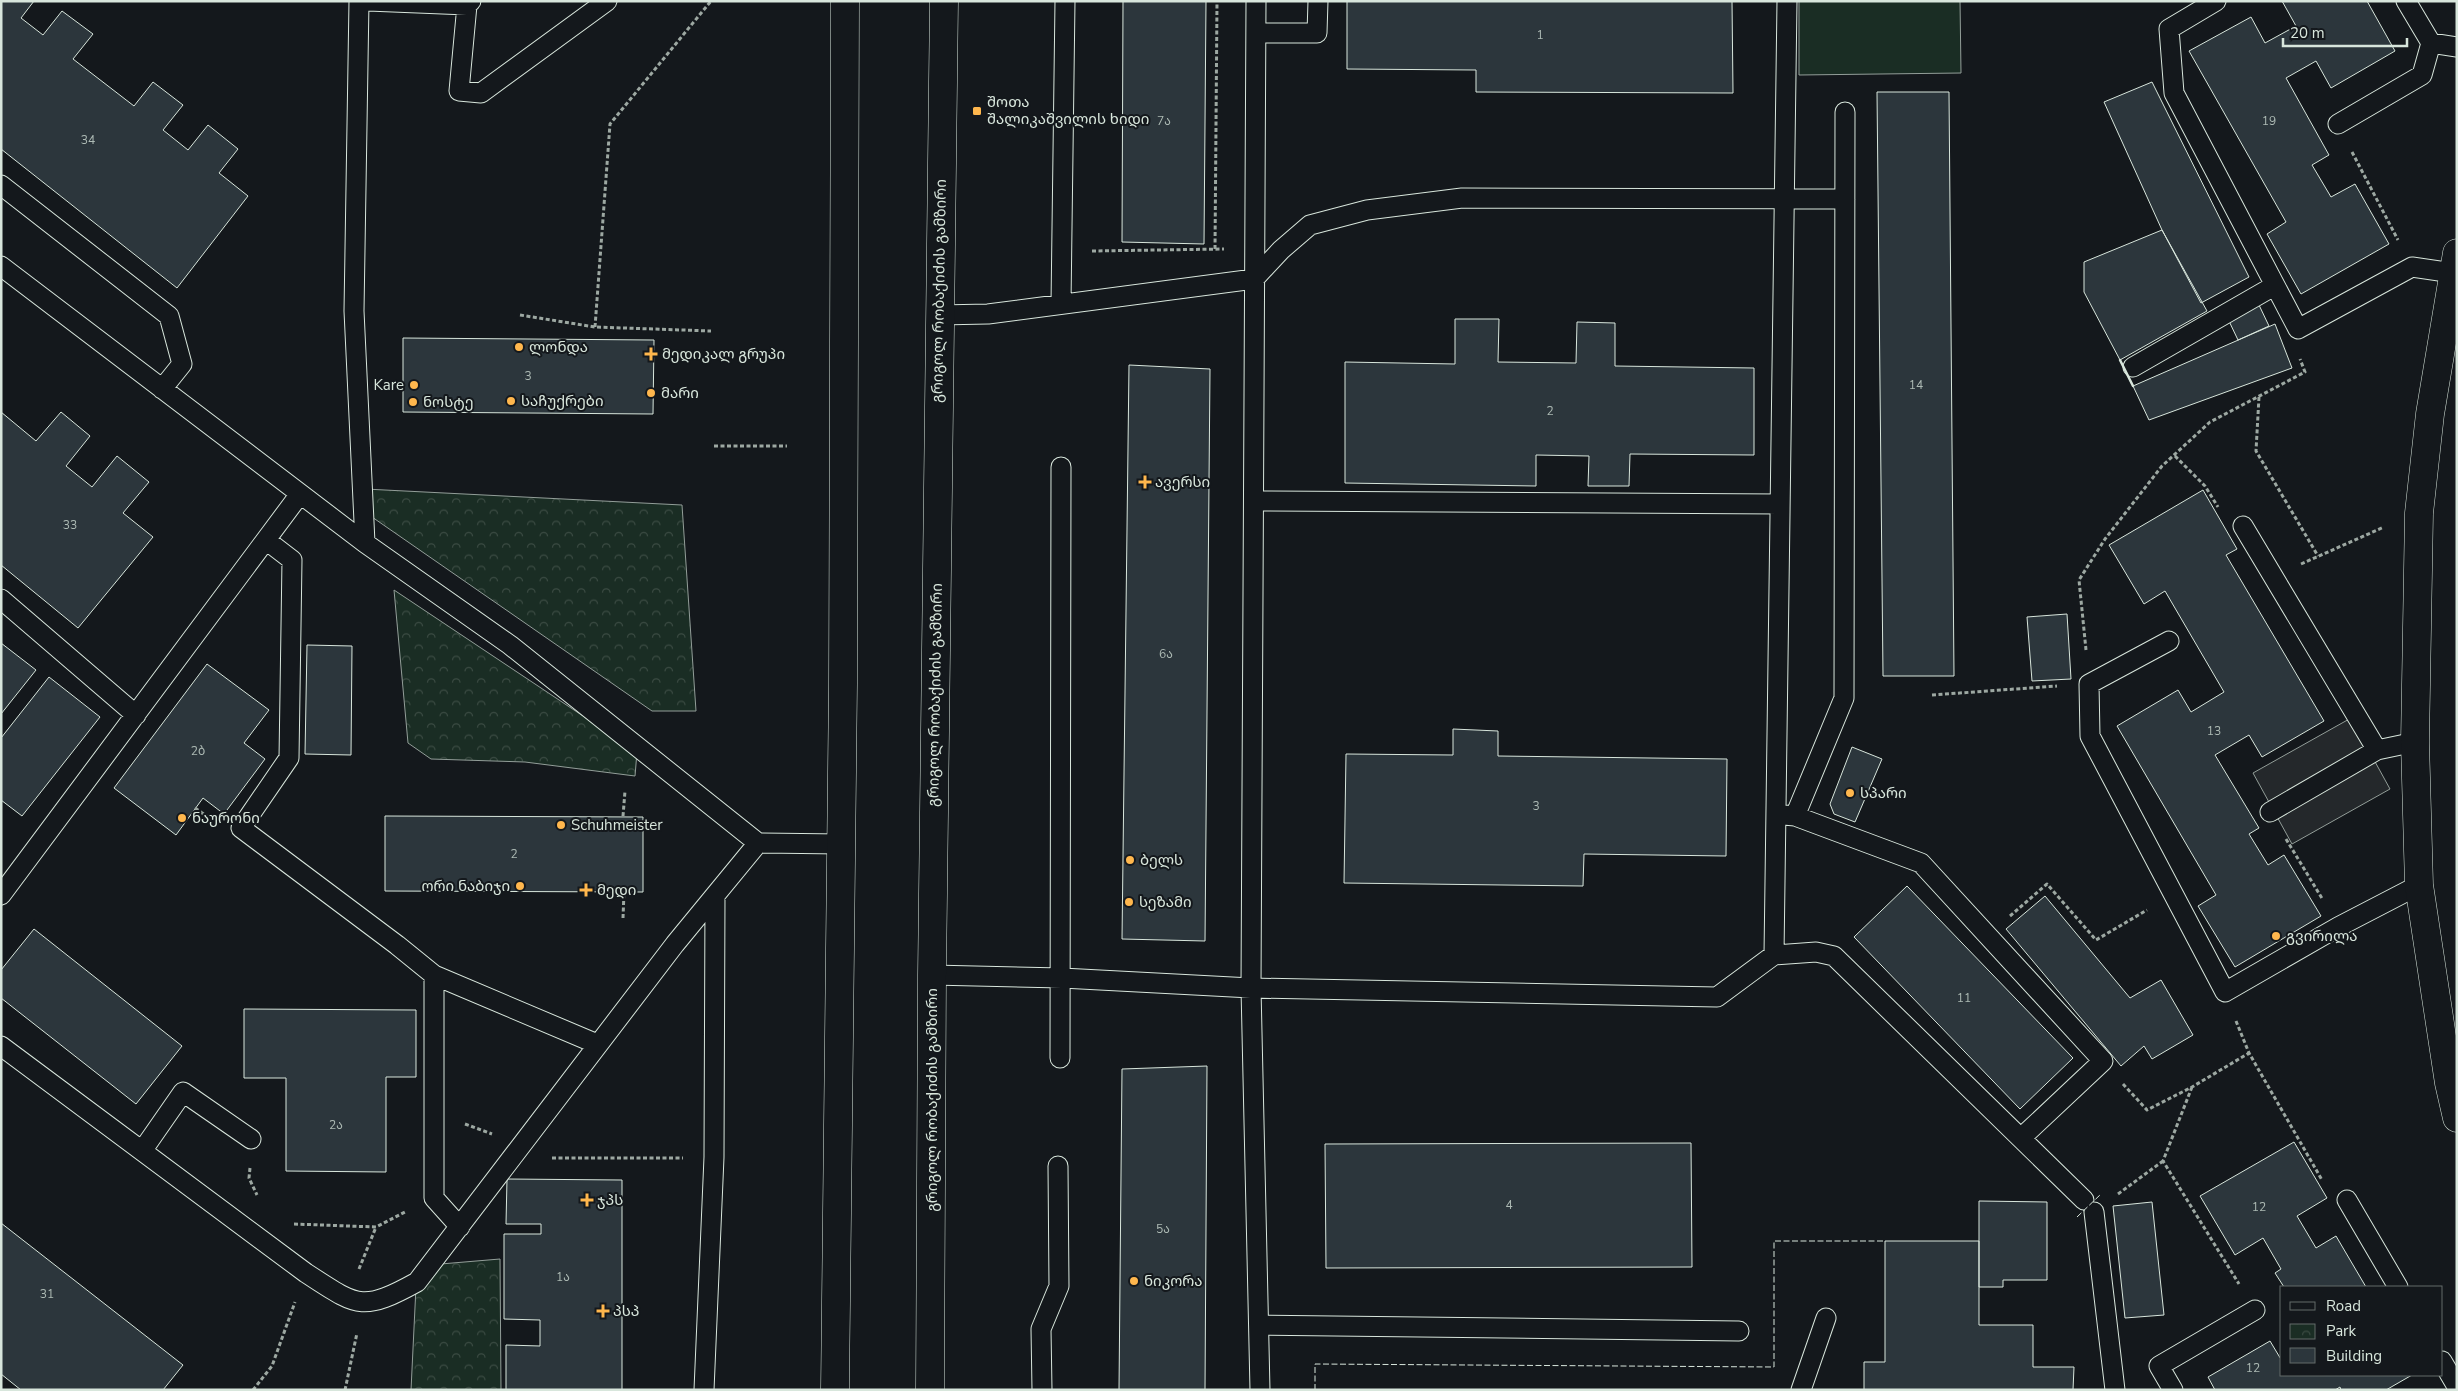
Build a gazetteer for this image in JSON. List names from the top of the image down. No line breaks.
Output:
{"streets":{"main road":["გრიგოლ რობაქიძის გამზირი"]},"places":{"transit":["შოთა შალიკაშვილის ხიდი"],"other":["ლონდა","Kare","მარი","საჩუქრები","ნოსტე","სპარი","ნაურონი","Schuhmeister","ბელს","ორი ნაბიჯი","სეზამი","გვირილა","ნიკორა"],"health":["მედიკალ გრუპი","ავერსი","მედი","ჯპს","პსპ"]},"house_numbers":["1","7ა","19","34","3","14","2","33","6ა","13","2ბ","3","2","11","2ა","4","12","5ა","1ა","31","12"],"legend":["Road","Park","Building"],"scale_bar":"20 m"}
